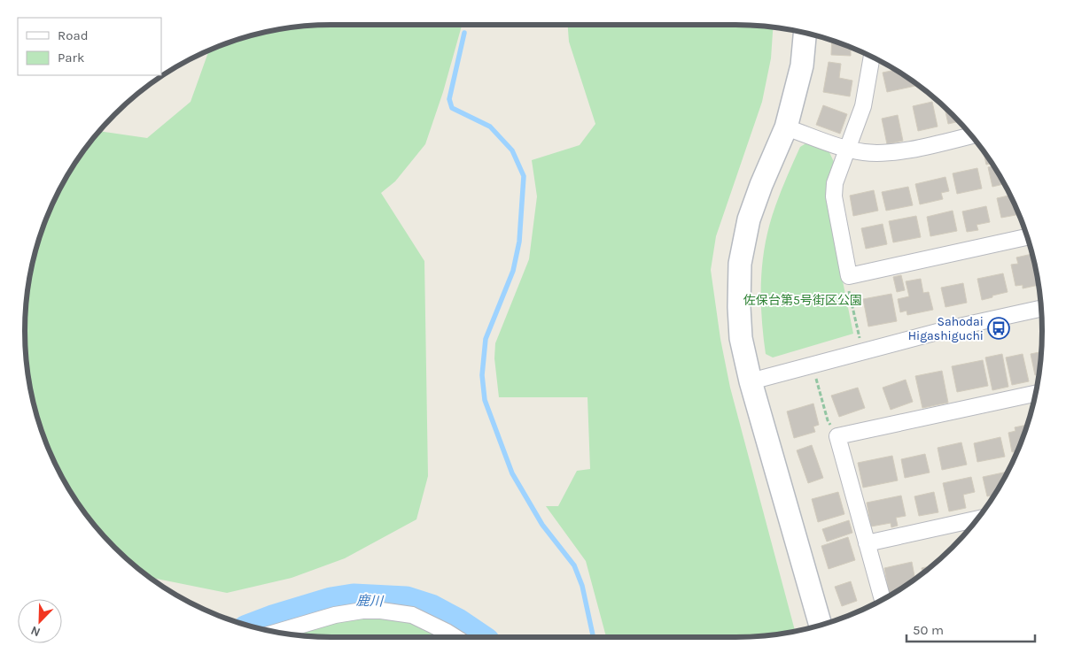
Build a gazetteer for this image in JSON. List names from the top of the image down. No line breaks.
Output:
{"water":["鹿川"],"parks":["佐保台第5号街区公園"],"places":{"bus stop":["Sahodai Higashiguchi"]},"legend":["Road","Park"],"scale_bar":"50 m","north":"bottom left"}
